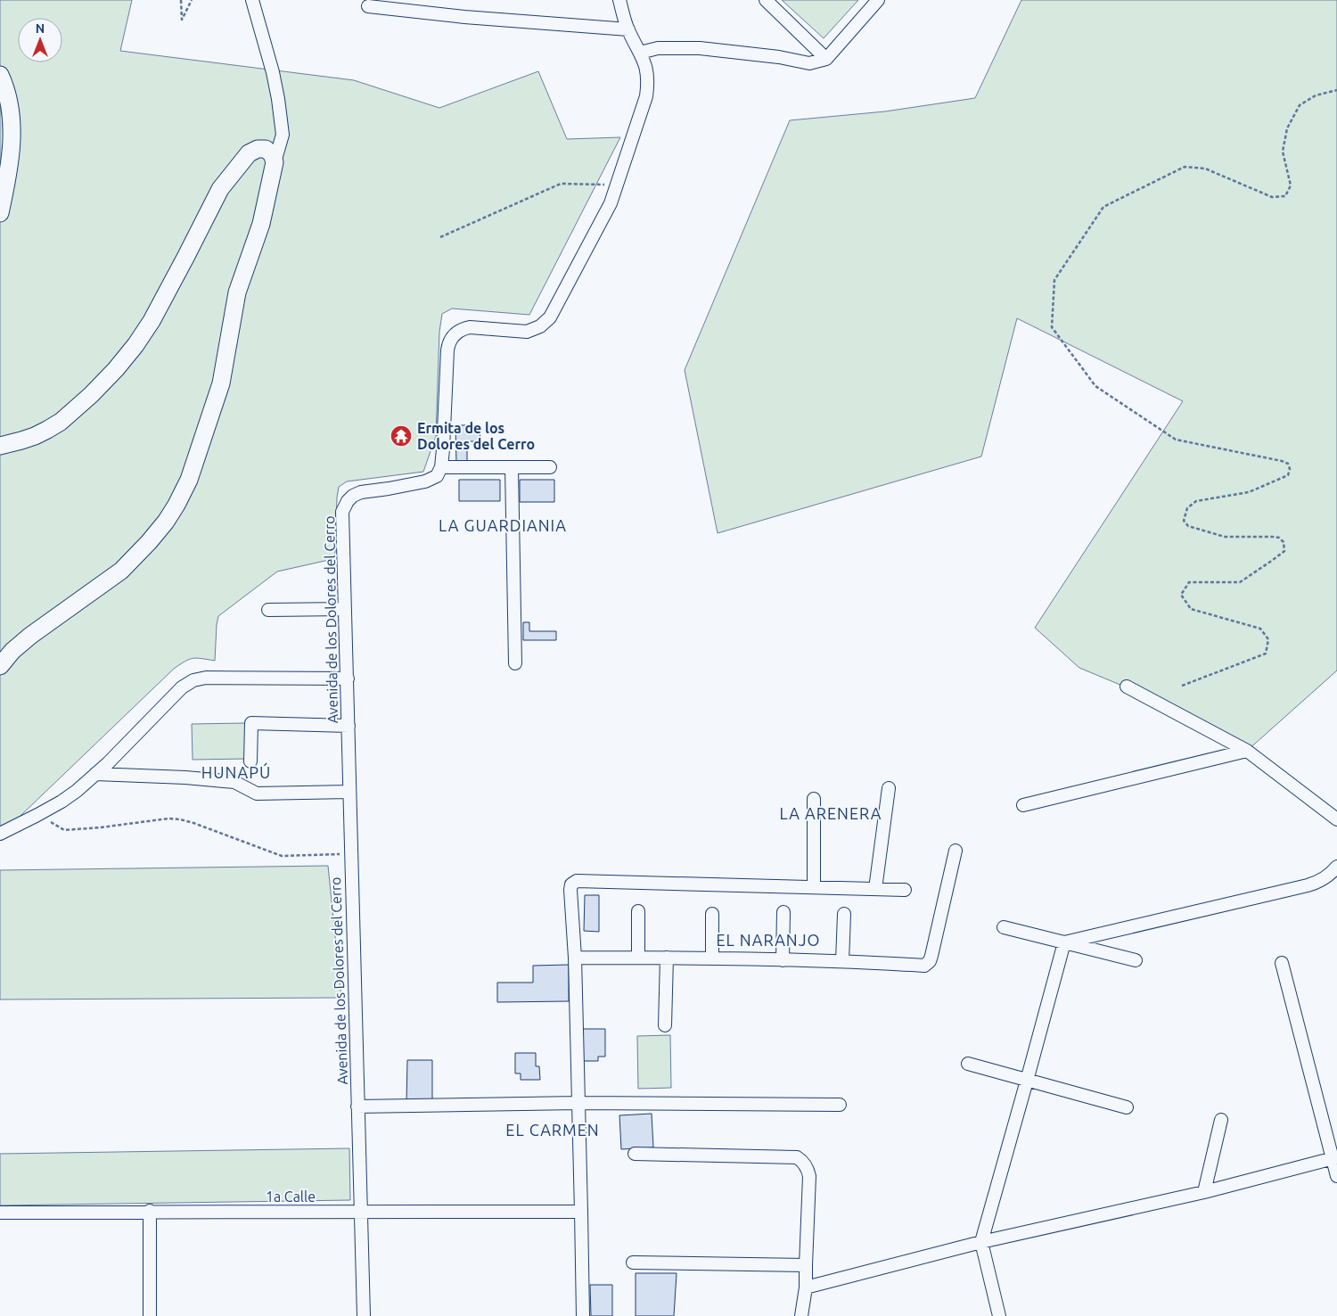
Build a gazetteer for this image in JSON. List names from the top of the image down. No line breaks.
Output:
{"streets":{"street":["Avenida de los Dolores del Cerro","1a Calle"]},"crossings":[["Avenida de los Dolores del Cerro","1a Calle"]],"districts":["LA GUARDIANIA","HUNAPÚ","LA ARENERA","EL NARANJO","EL CARMEN"],"places":{"temple":["Ermita de los Dolores del Cerro"]},"north":"top"}
